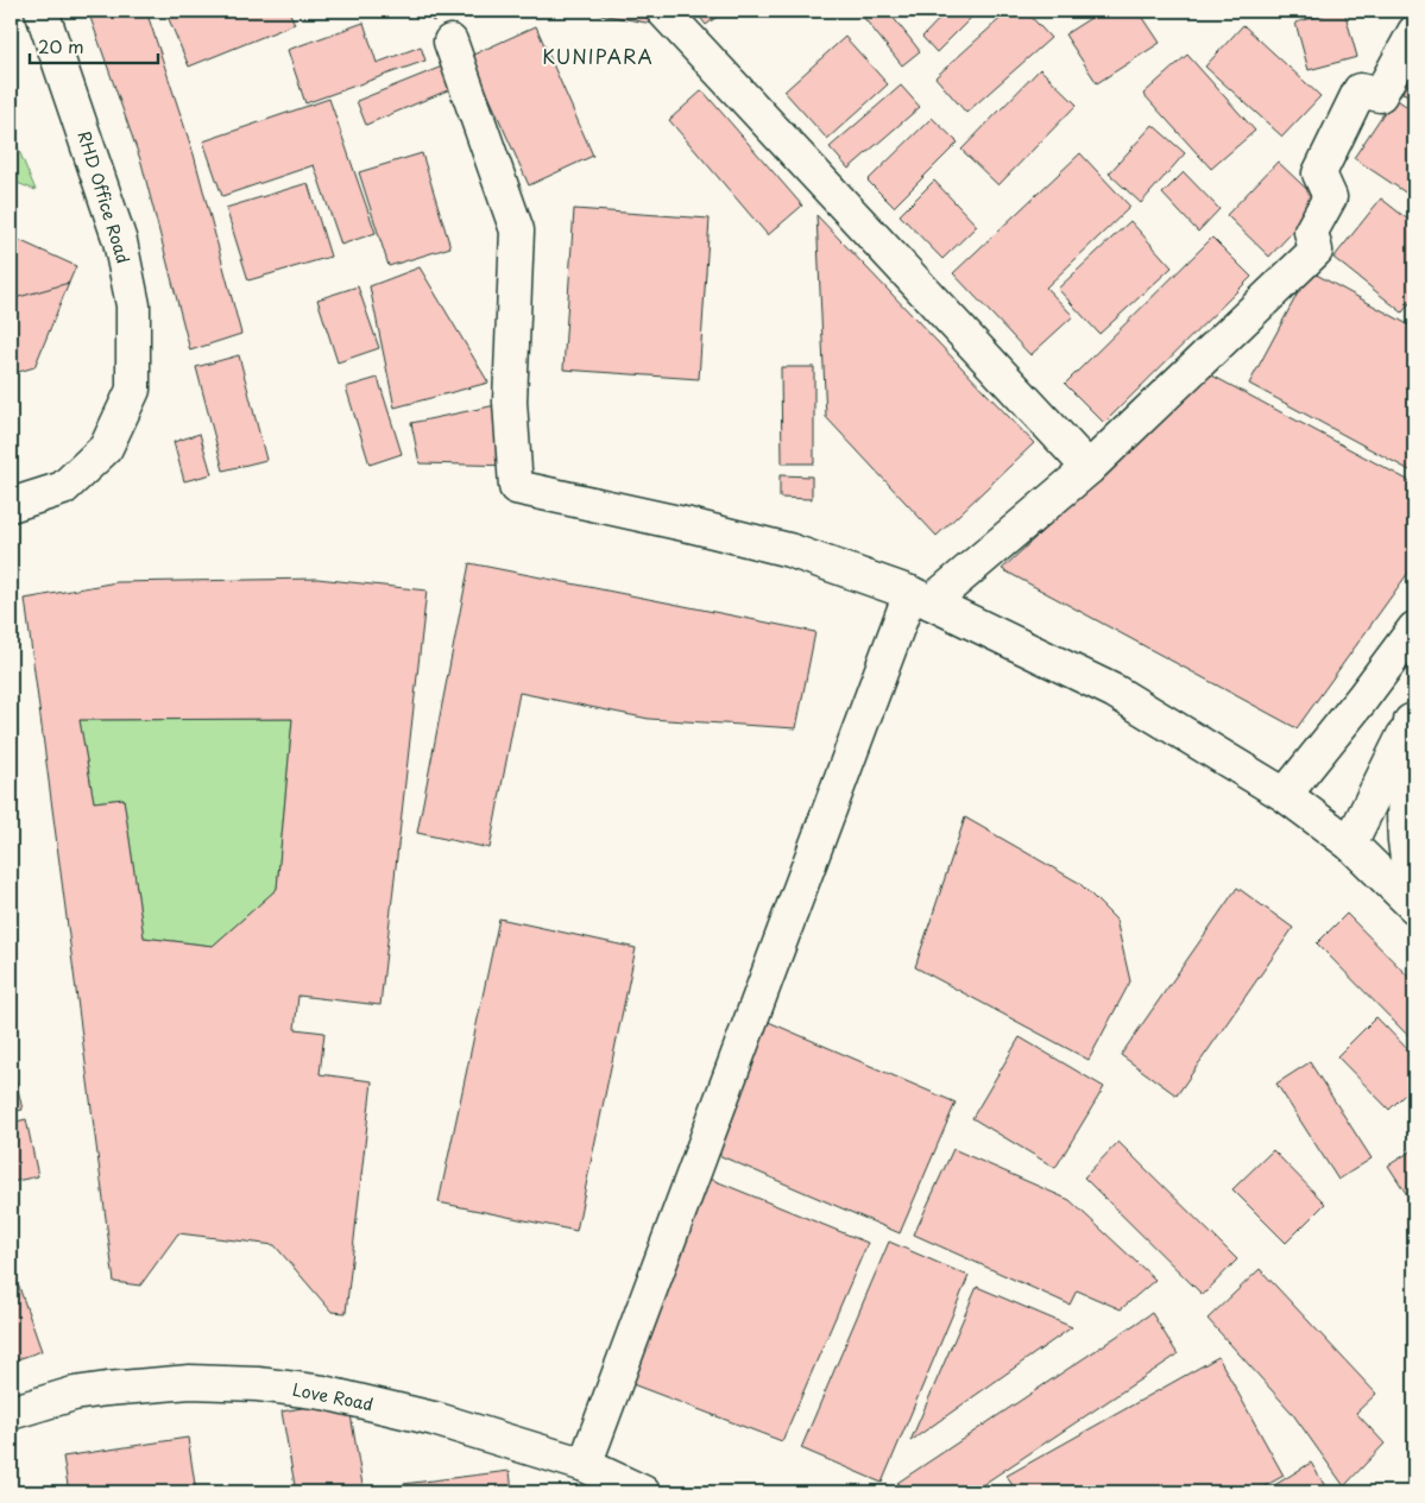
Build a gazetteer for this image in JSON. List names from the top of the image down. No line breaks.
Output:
{"streets":{"street":["RHD Office Road","Love Road"]},"districts":["KUNIPARA"],"scale_bar":"20 m"}
